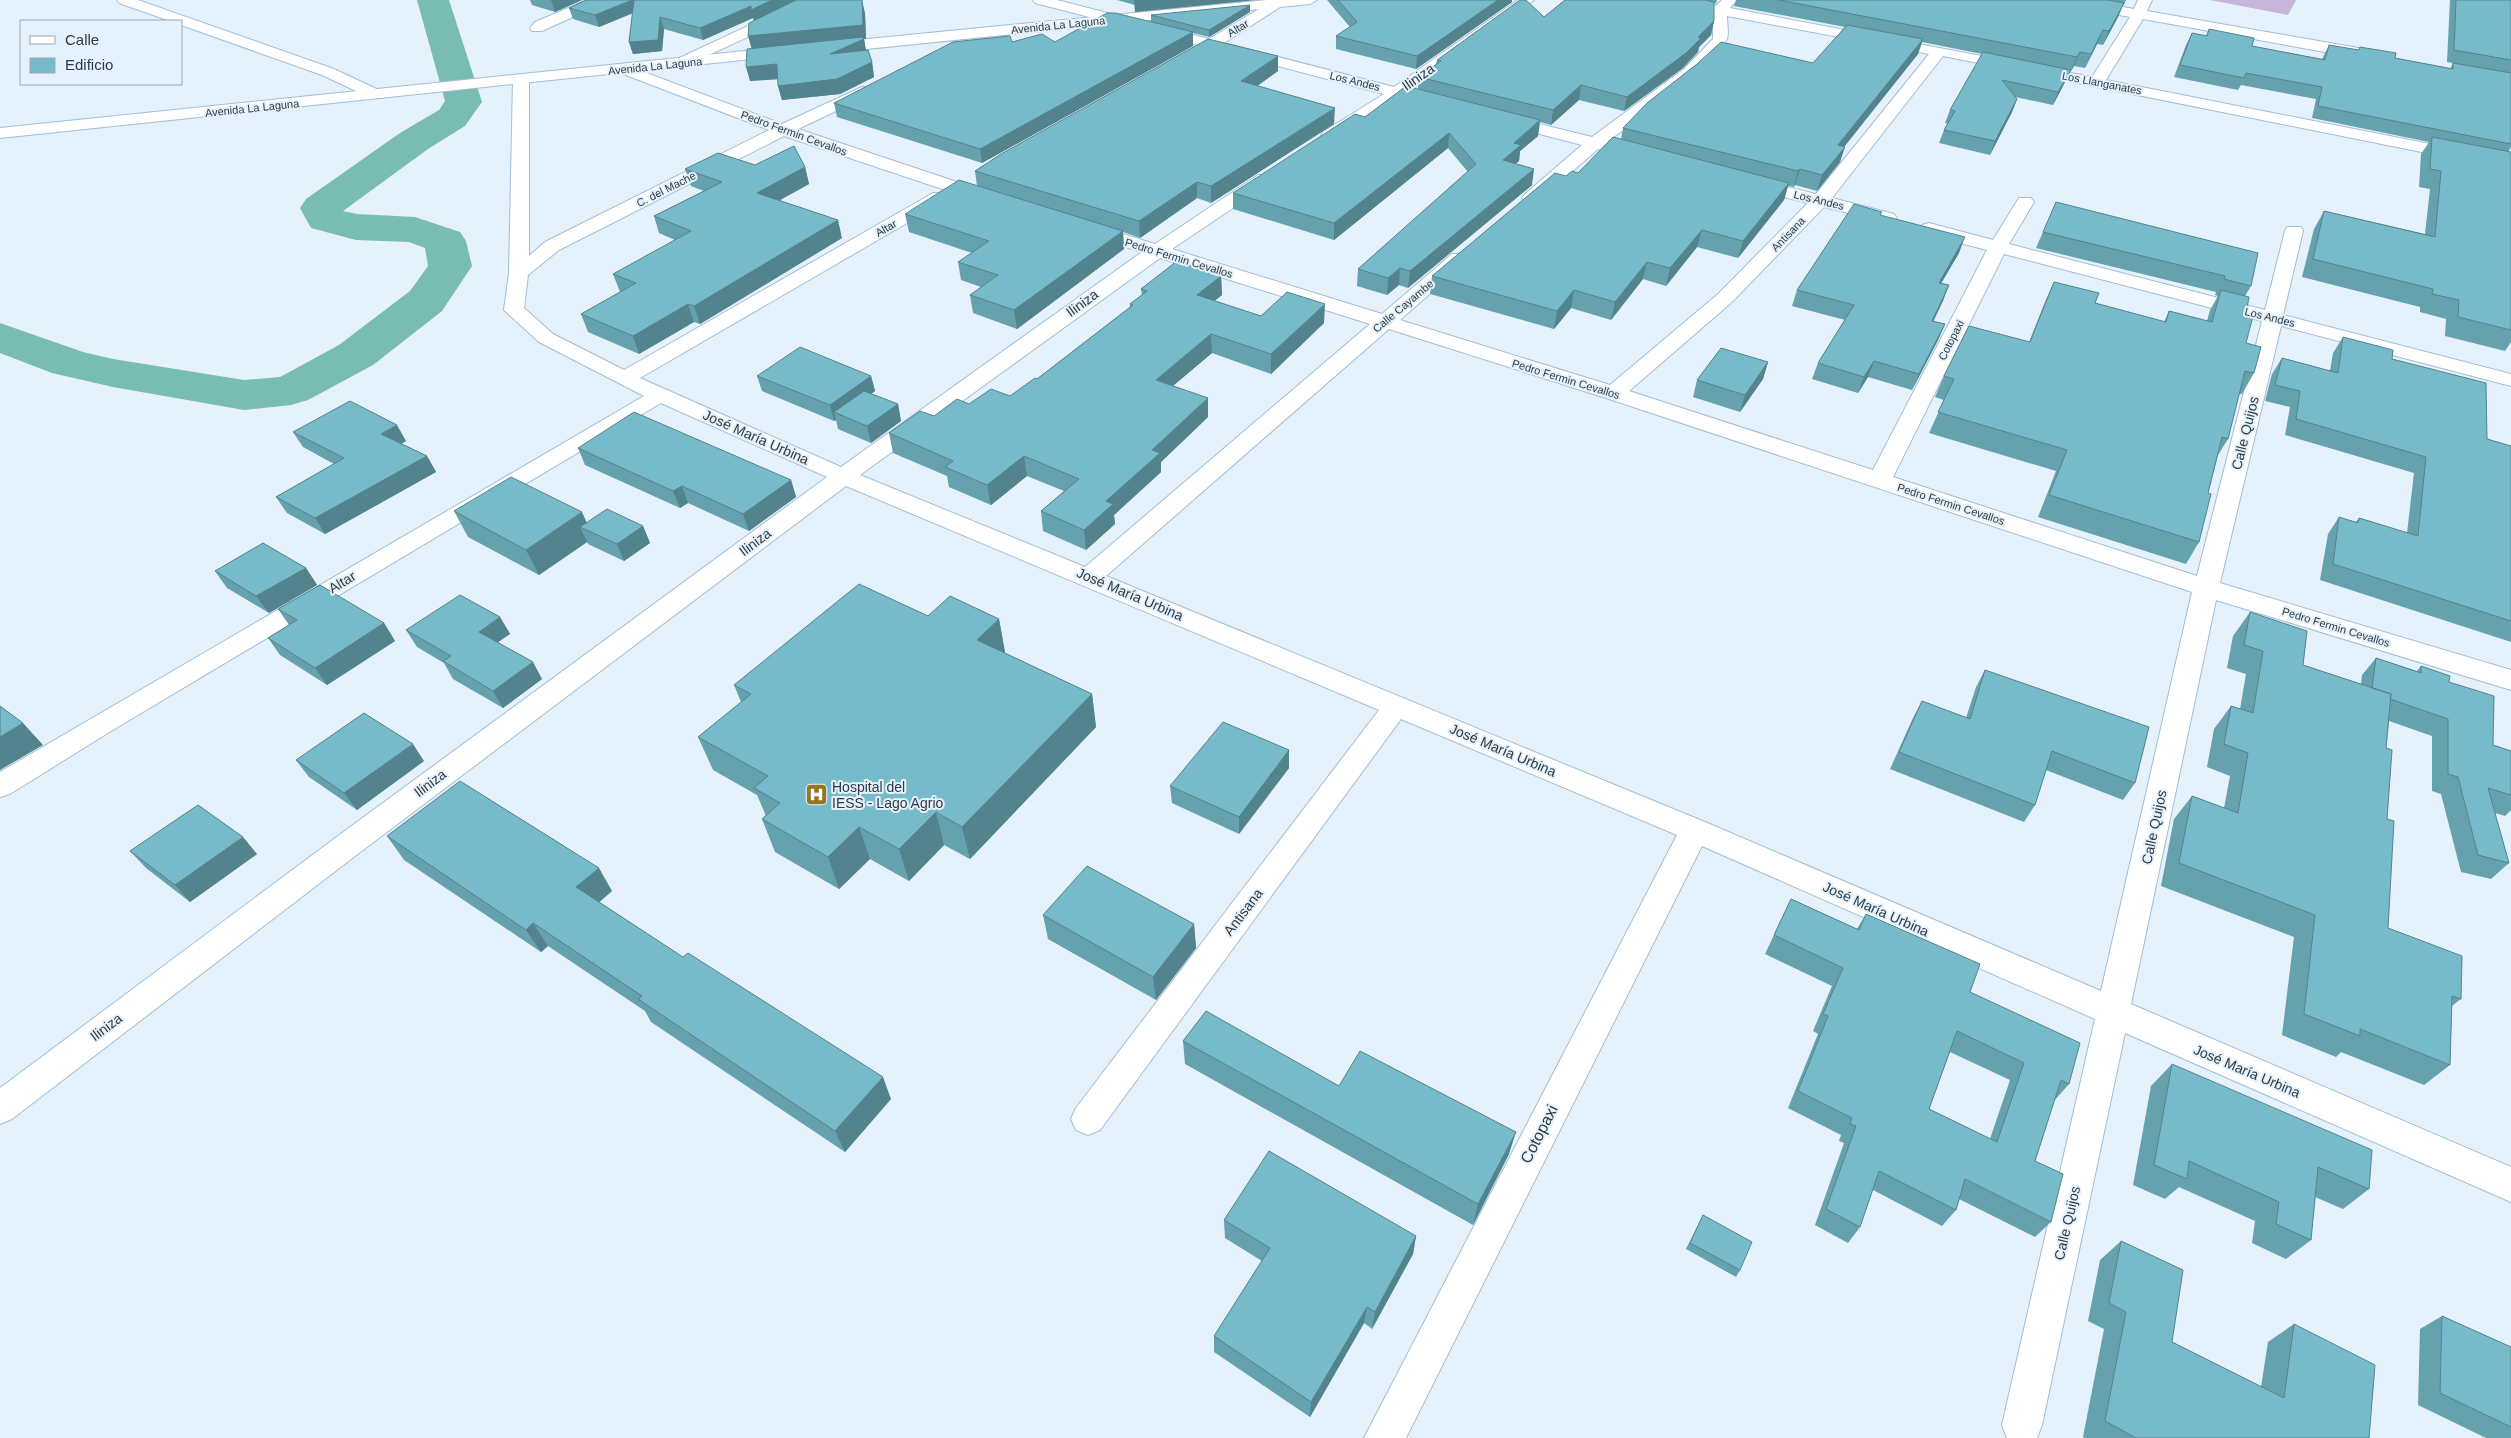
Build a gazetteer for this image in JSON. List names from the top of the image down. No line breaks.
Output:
{"streets":{"street":["Avenida La Laguna","Altar","Iliniza","Los Andes","Los Llanganates","Pedro Fermin Cevallos","C. del Mache","Antisana","Calle Cayambe","Cotopaxi","Calle Quijos","José María Urbina"]},"crossings":[["Avenida La Laguna","Altar"],["Avenida La Laguna","Los Andes"],["Avenida La Laguna","Pedro Fermin Cevallos"],["Altar","Los Andes"],["Altar","Pedro Fermin Cevallos"],["Altar","José María Urbina"],["Iliniza","Los Andes"],["Iliniza","Pedro Fermin Cevallos"],["Iliniza","José María Urbina"],["Los Andes","Antisana"],["Los Andes","Cotopaxi"],["Los Andes","Calle Quijos"],["Los Llanganates","Antisana"],["Pedro Fermin Cevallos","C. del Mache"],["Pedro Fermin Cevallos","Antisana"],["Pedro Fermin Cevallos","Calle Cayambe"],["Pedro Fermin Cevallos","Cotopaxi"],["Pedro Fermin Cevallos","Calle Quijos"],["C. del Mache","José María Urbina"],["Antisana","José María Urbina"],["Calle Cayambe","José María Urbina"],["Cotopaxi","José María Urbina"],["Calle Quijos","José María Urbina"]],"places":{"hospital":["Hospital del IESS - Lago Agrio"]},"legend":["Calle","Edificio"]}
